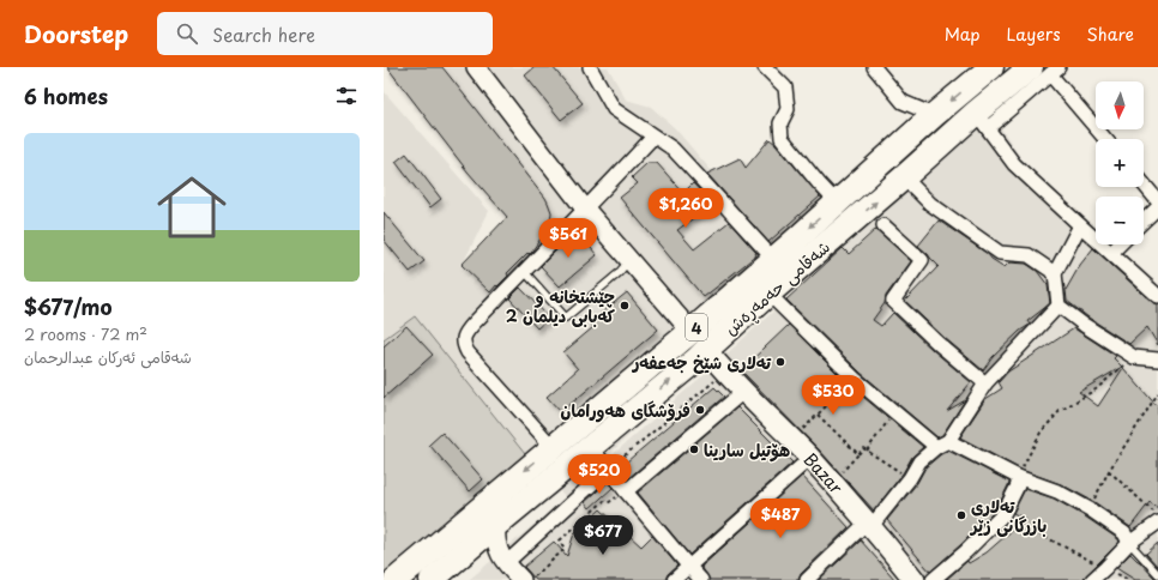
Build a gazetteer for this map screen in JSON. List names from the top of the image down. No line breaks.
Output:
{"streets":{"highway":["شەقامی حەمەڕەش","4"],"main road":["Bazar"]},"crossings":[["شەقامی حەمەڕەش","Bazar"]],"places":["چێشتخانە و کەبابی دیلمان 2","تەلاری شێخ جەعفەر","فرۆشگای هەورامان","هۆتیل سارینا","تەلاری بازرگانی زێر"],"north":"bottom","page":{"header":"Doorstep","search":"Search here","nav":["Map","Layers","Share"],"heading":"6 homes","map_buttons":["+","−"],"list":[{"name":"$677/mo","note":"2 rooms · 72 m² · شەقامی ئەرکان عبدالرحمان"}],"price":["$1,260","$561","$530","$520","$487","$677"]}}
